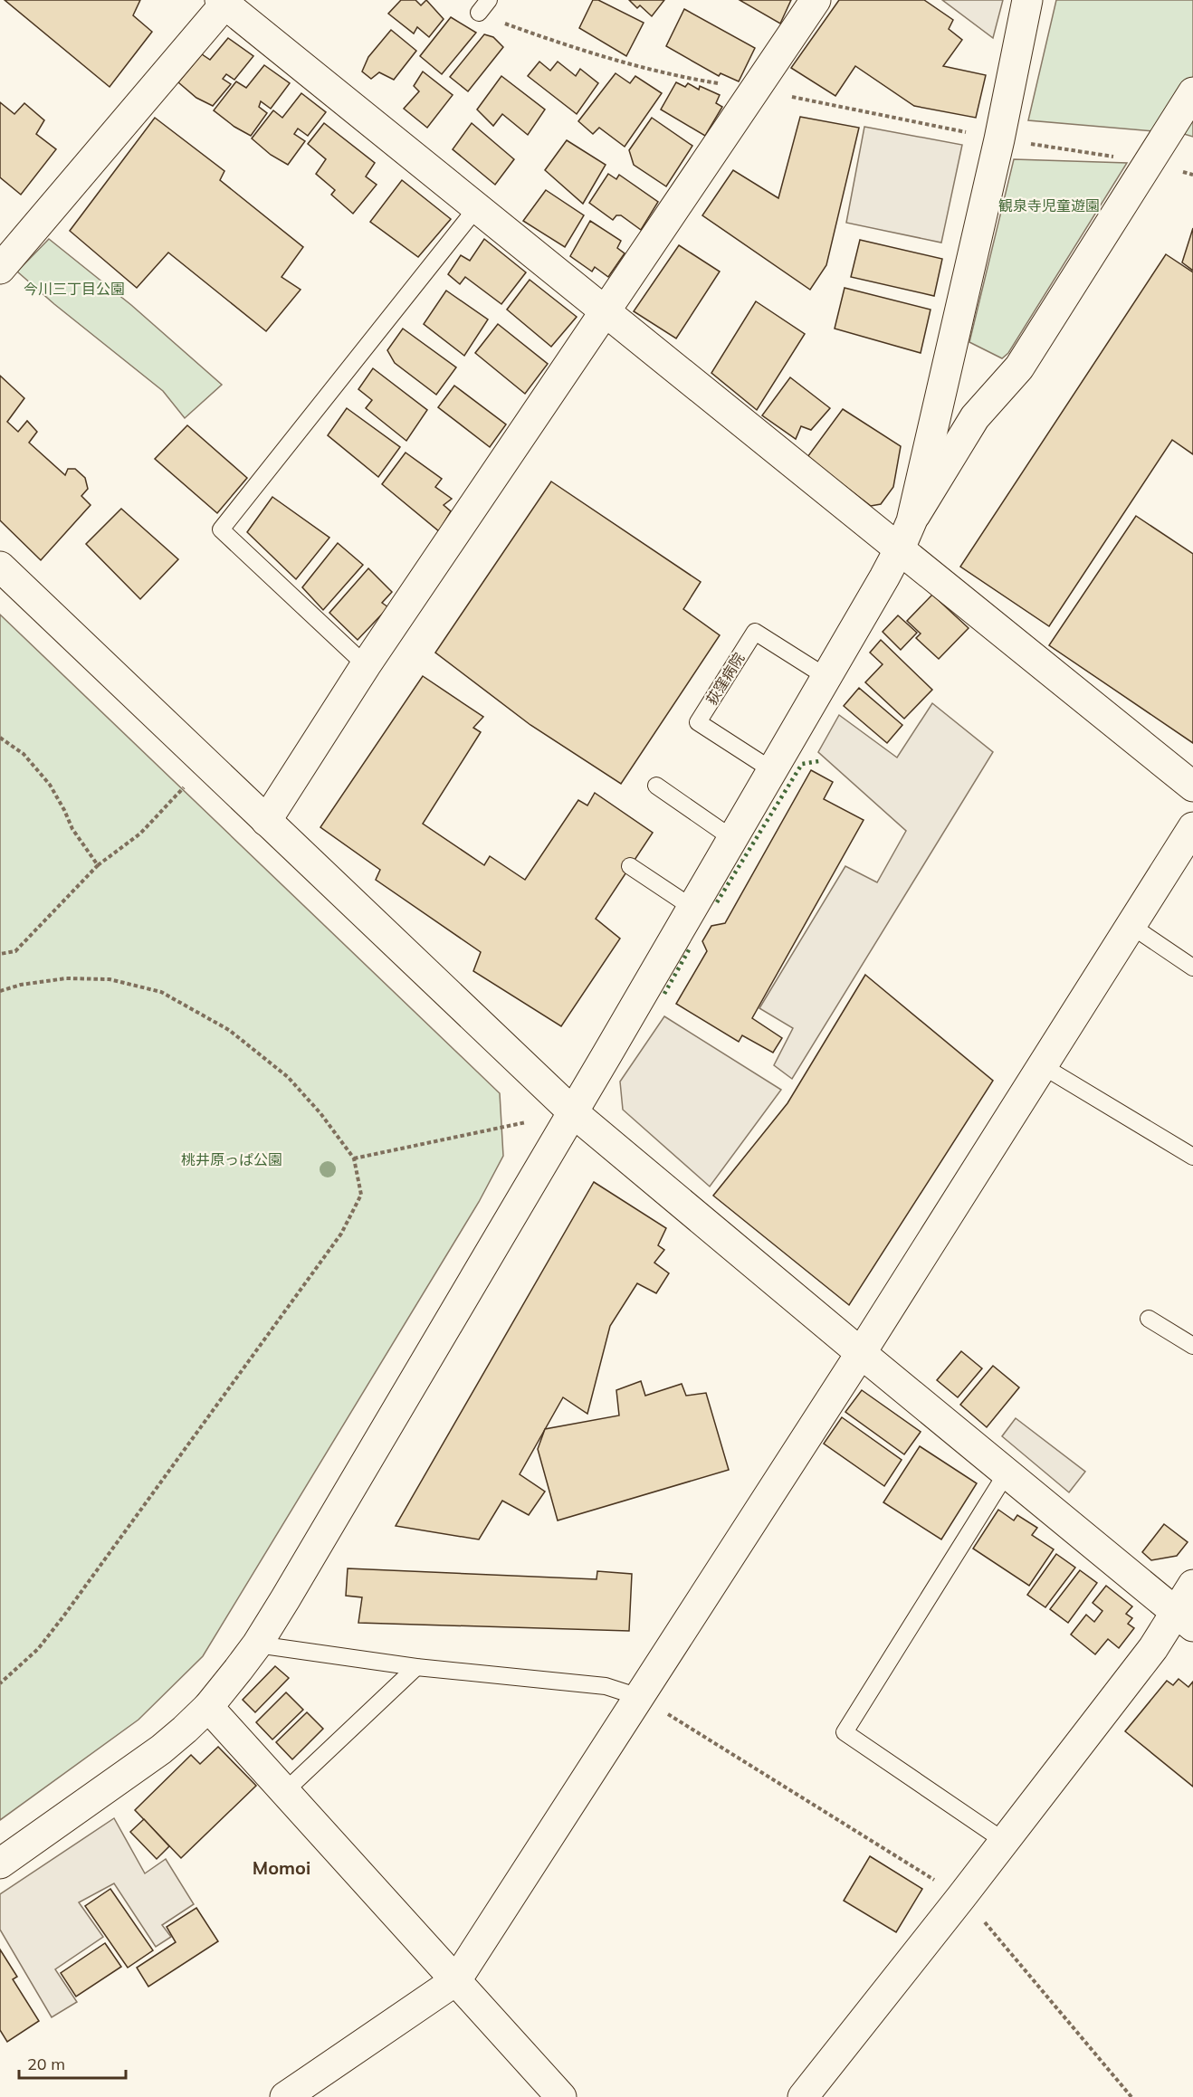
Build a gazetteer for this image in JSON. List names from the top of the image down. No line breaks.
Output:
{"streets":{"lane":["荻窪病院"]},"districts":["Momoi"],"parks":["観泉寺児童遊園","今川三丁目公園","桃井原っぱ公園"],"scale_bar":"20 m"}
